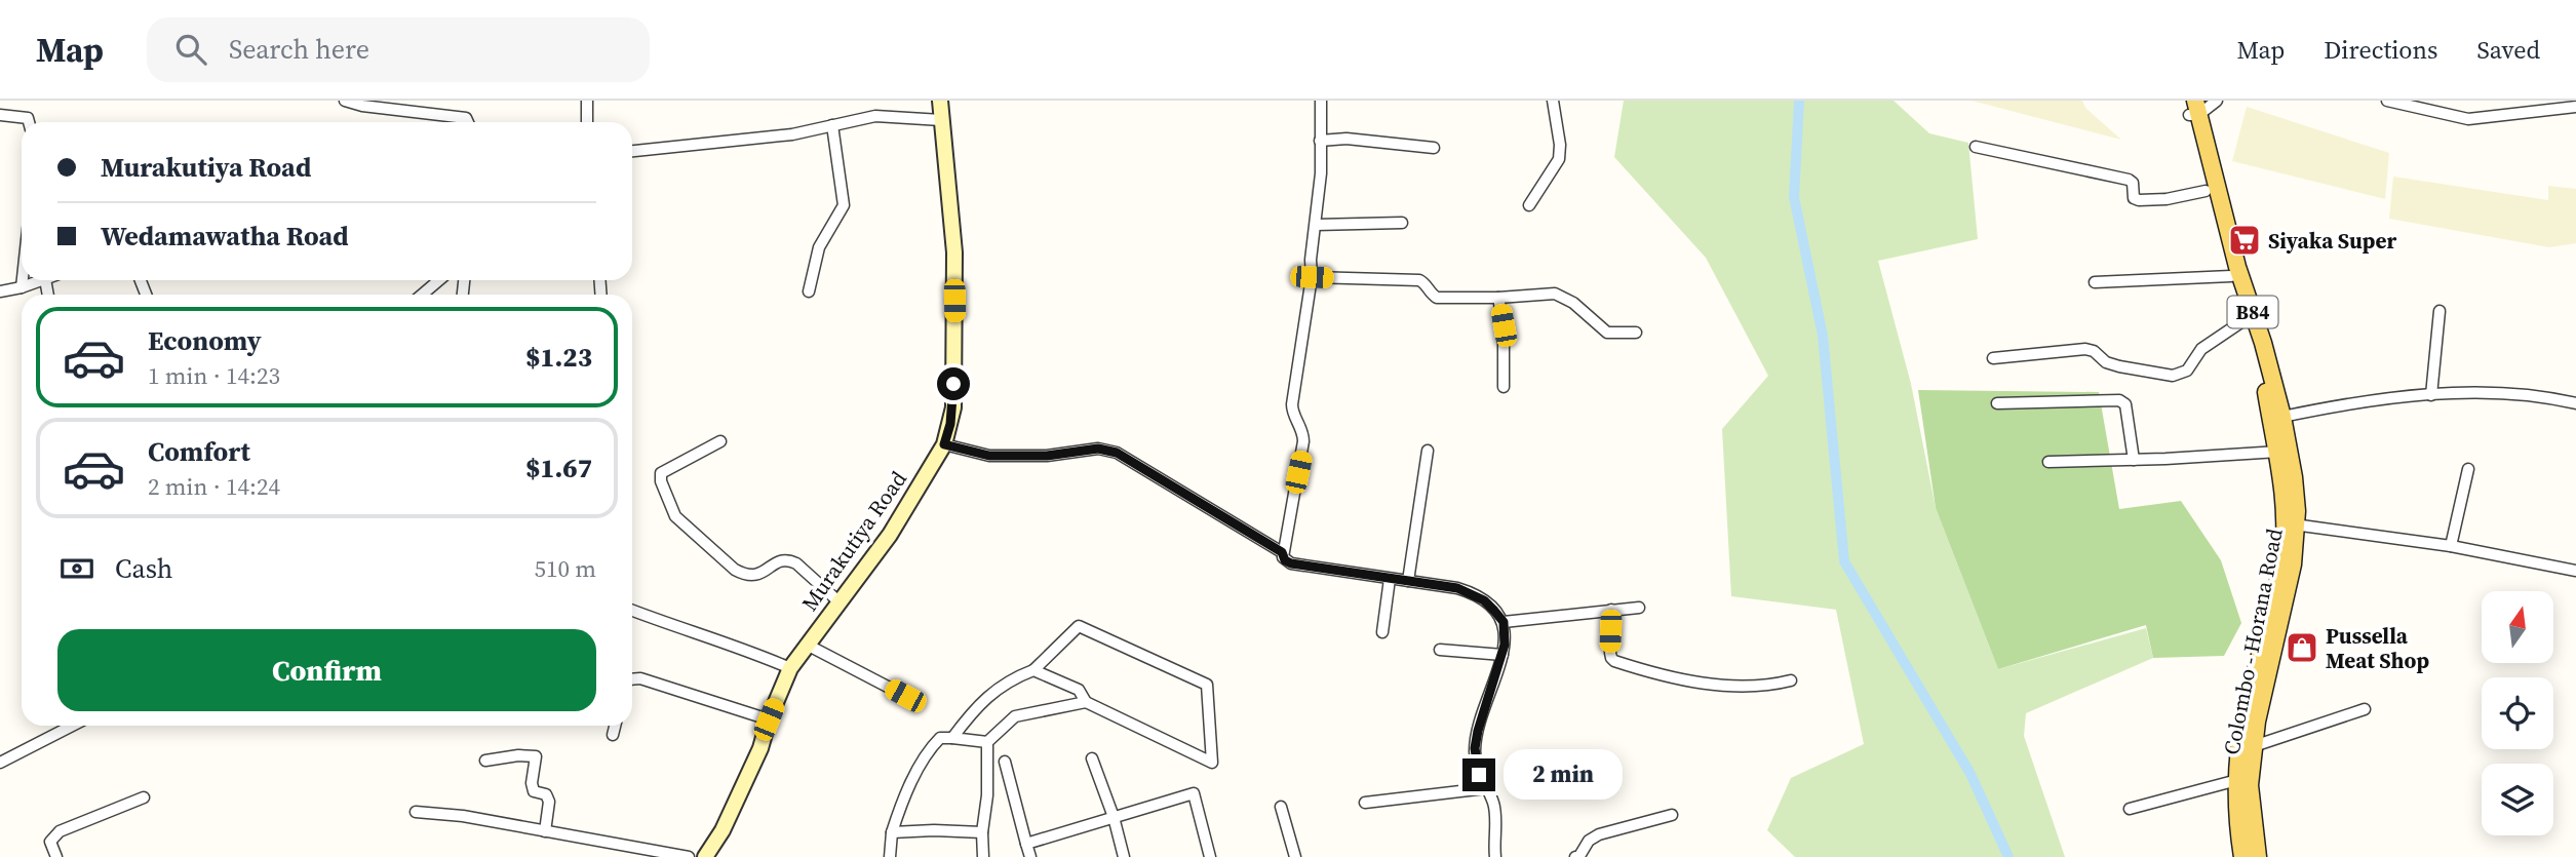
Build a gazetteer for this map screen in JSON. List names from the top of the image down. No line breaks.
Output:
{"streets":{"main road":["B84","Colombo - Horana Road"],"street":["Murakutiya Road"]},"places":{"supermarket":["Siyaka Super"],"shop":["Pussella Meat Shop"]},"north":"top","page":{"header":"Map","search":"Search here","nav":["Map","Directions","Saved"],"banner":["Murakutiya Road","Wedamawatha Road"],"list":[{"name":"Economy","note":"1 min · 14:23","value":"$1.23"},{"name":"Comfort","note":"2 min · 14:24","value":"$1.67"}],"pay":["Cash","510 m"],"buttons":"Confirm","bubble":"2 min"}}
